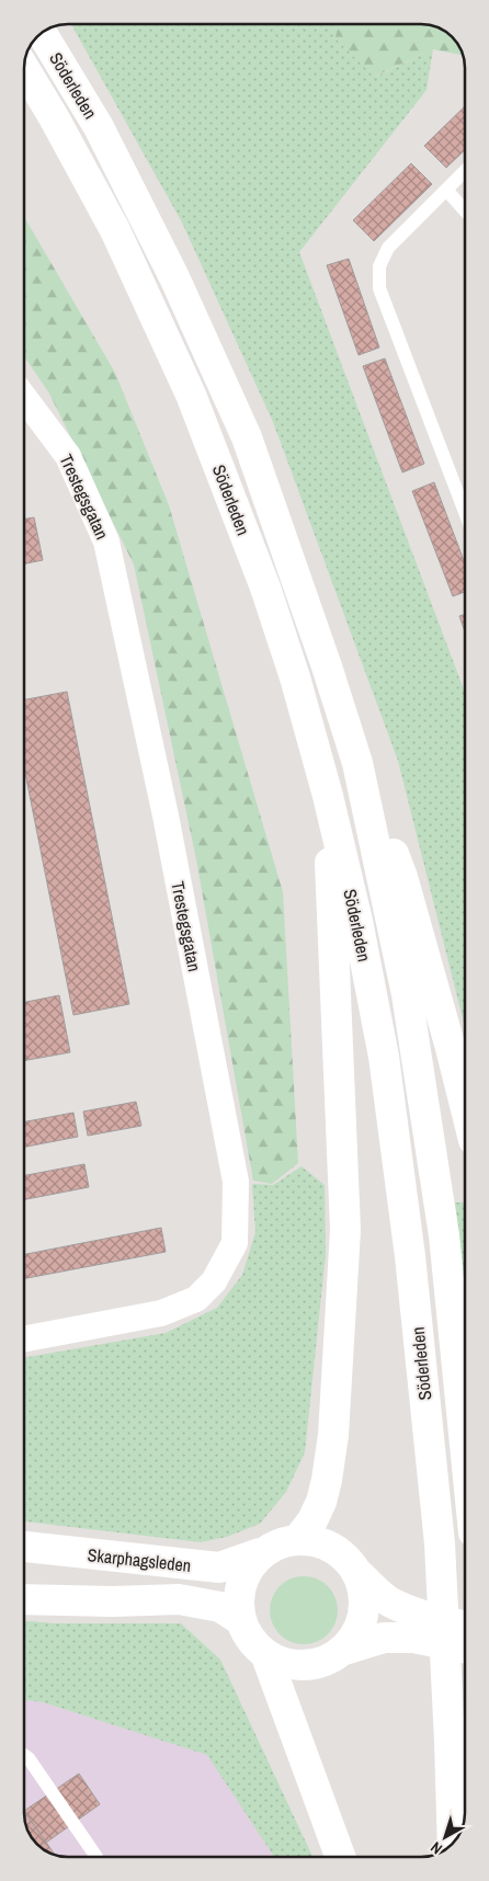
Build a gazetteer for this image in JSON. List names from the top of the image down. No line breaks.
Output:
{"streets":{"main road":["Söderleden","Skarphagsleden"],"street":["Trestegsgatan"]},"north":"bottom left"}
